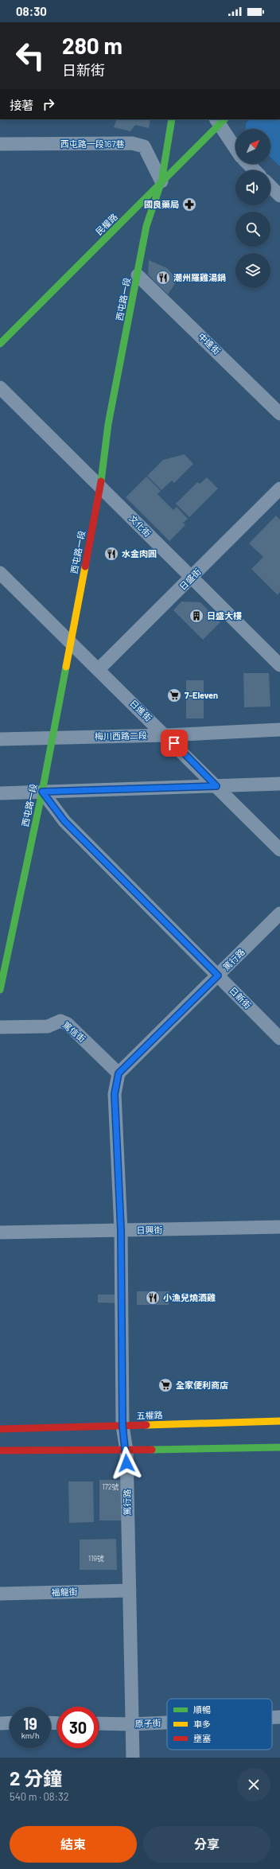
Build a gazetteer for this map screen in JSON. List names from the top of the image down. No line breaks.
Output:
{"streets":{"street":["西屯路一段167巷","民權路","西屯路一段","中達街","文化街","日盛街","日進街","梅川西路二段","篤行路","日新街","篤信街","日興街","五權路","福龍街","原子街"]},"crossings":[["西屯路一段167巷","民權路"],["西屯路一段167巷","西屯路一段"],["民權路","西屯路一段"],["西屯路一段","中達街"],["西屯路一段","文化街"],["西屯路一段","日進街"],["西屯路一段","梅川西路二段"],["西屯路一段","日新街"],["文化街","日盛街"],["日盛街","日進街"],["日進街","梅川西路二段"],["篤行路","日新街"],["篤行路","篤信街"],["篤行路","日興街"],["篤行路","五權路"],["篤行路","福龍街"],["篤行路","原子街"]],"places":{"pharmacy":["國良藥局"],"restaurant":["潮州羅雞湯鍋","水金肉圓","小漁兒燒酒雞"],"building":["日盛大樓"],"supermarket":["7-Eleven","全家便利商店"]},"house_numbers":["172號","119號"],"legend":["順暢","車多","壅塞"],"north":"top right","page":{"status":"08:30","turn":["280 m","日新街"],"then":"接著","speed":"19 km/h","limit":"30","heading":["2 分鐘","540 m · 08:32"],"buttons":["結束","分享"]}}
